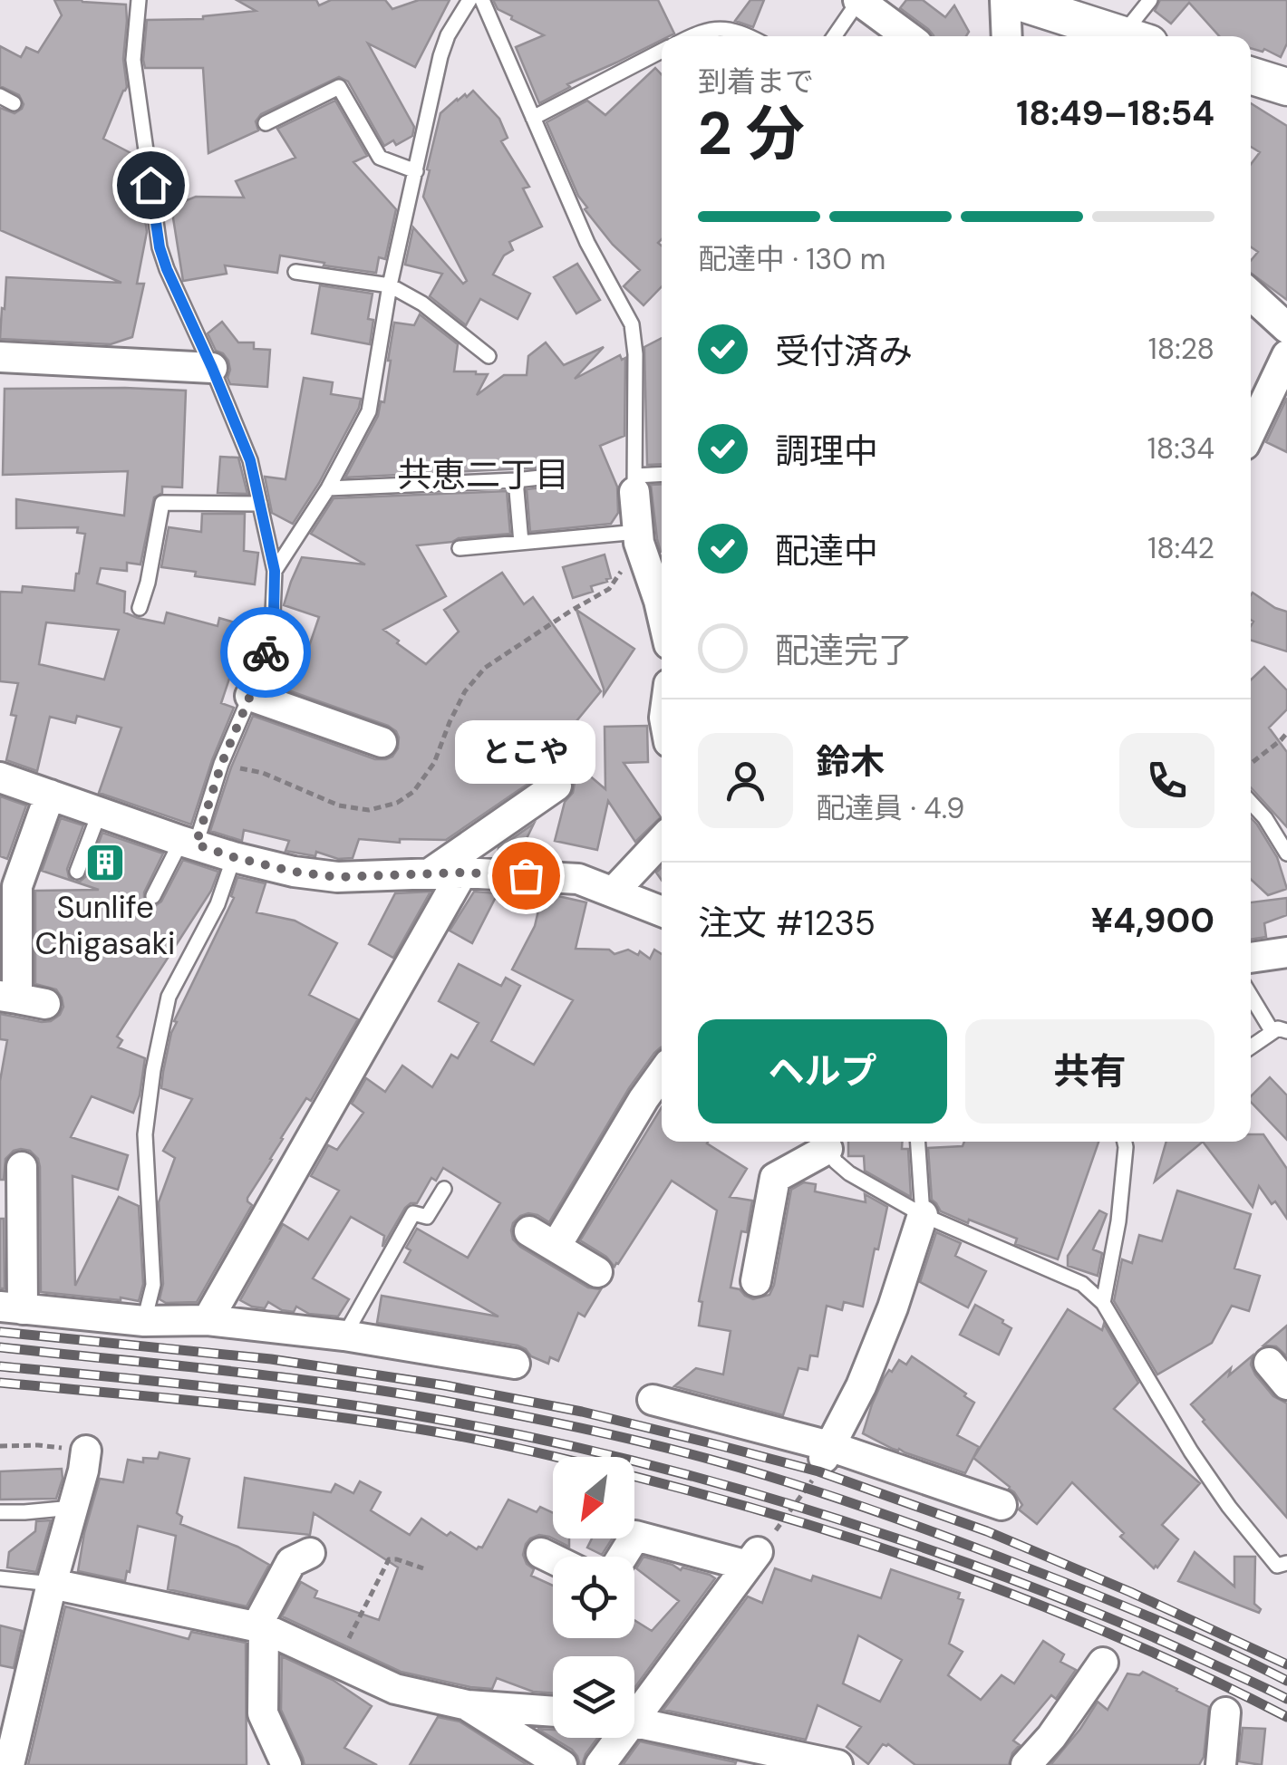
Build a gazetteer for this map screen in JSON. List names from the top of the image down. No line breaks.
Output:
{"districts":["共恵二丁目"],"places":{"building":["Sunlife Chigasaki"],"other":["とこや"]},"north":"bottom left","page":{"heading":["2 分","到着まで","18:49–18:54"],"panel":["鈴木","配達員 · 4.9","注文 #1235","¥4,900"],"bar":"配達中 · 130 m","list":[["受付済み","18:28"],["調理中","18:34"],["配達中","18:42"],"配達完了"],"bubble":"とこや","buttons":["ヘルプ","共有"]}}
